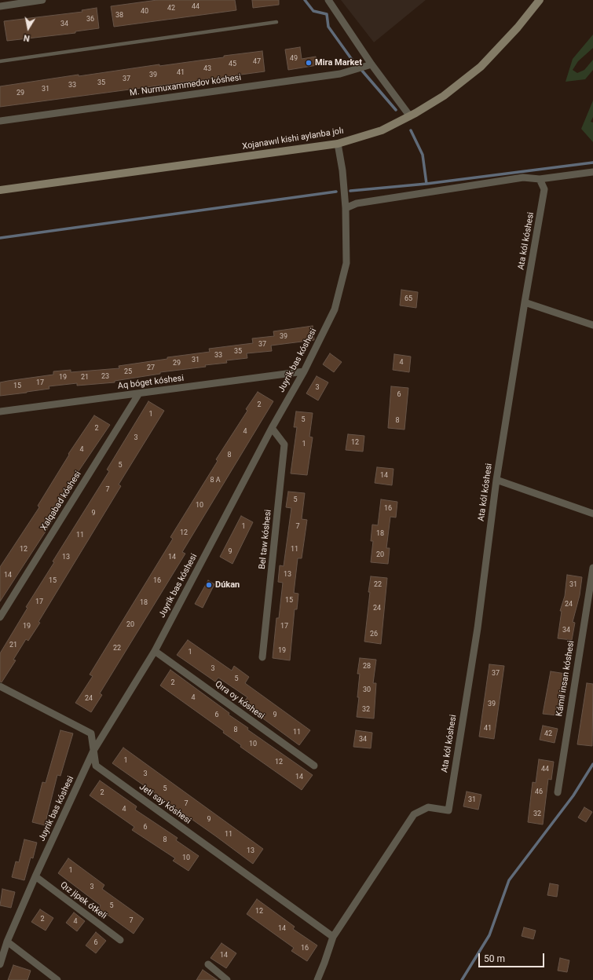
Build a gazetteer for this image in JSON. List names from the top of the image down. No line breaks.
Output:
{"streets":{"main road":["Xojanawıl kishi aylanba jolı"],"street":["M. Nurmuxammedov kóshesi","Ata kól kóshesi","Juyrik bas kóshesi","Aq bóget kóshesi","Xalqabad kóshesi","Bel taw kóshesi","Kámil insan kóshesi","Qıra oy kóshesi","Jeti say kóshesi","Qız jipek ótkeli"]},"crossings":[["Xojanawıl kishi aylanba jolı","Juyrik bas kóshesi"],["Ata kól kóshesi","Jeti say kóshesi"],["Juyrik bas kóshesi","Aq bóget kóshesi"],["Juyrik bas kóshesi","Bel taw kóshesi"],["Juyrik bas kóshesi","Qıra oy kóshesi"],["Juyrik bas kóshesi","Jeti say kóshesi"],["Juyrik bas kóshesi","Qız jipek ótkeli"],["Aq bóget kóshesi","Xalqabad kóshesi"]],"places":["Mira Market","Dúkan"],"house_numbers":["44","42","40","38","36","34","49","47","45","43","41","39","37","35","33","31","29","65","39","37","35","33","31","4","29","27","25","23","19","21","17","15","3","6","2","1","5","8","2","4","3","12","1","4","8","5","14","8 А","7","5","10","16","9","1","7","12","18","11","12","11","9","20","13","14","13","14","15","16","22","31","15","17","18","24","24","20","19","17","34","26","21","22","19","1","28","3","37","5","2","30","4","24","39","32","6","9","41","8","11","42","34","10","1","12","44","3","14","5","46","2","31","7","4","32","9","6","11","8","13","10","1","3","5","12","2","7","4","14","6","16","14"],"scale_bar":"50 m","north":"bottom"}
